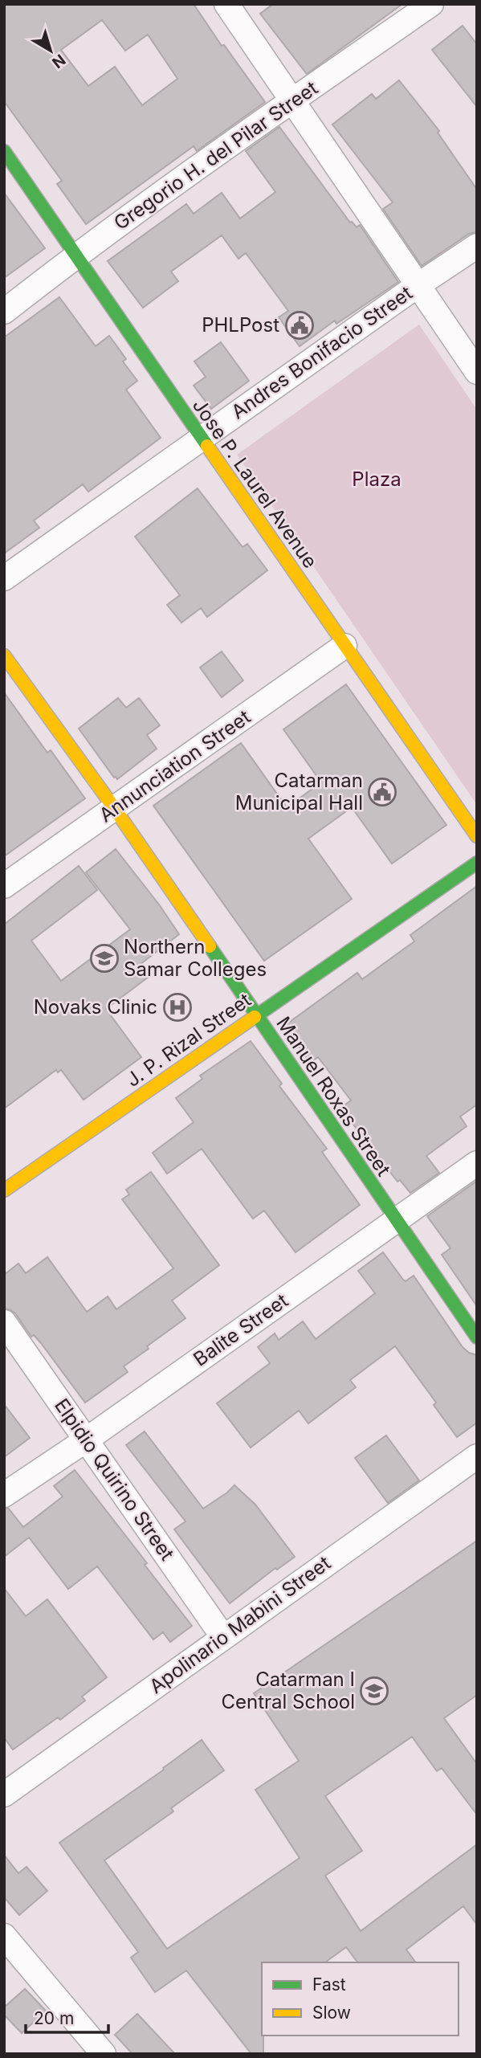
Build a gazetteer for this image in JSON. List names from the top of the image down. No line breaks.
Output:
{"streets":{"street":["Gregorio H. del Pilar Street","Andres Bonifacio Street","Jose P. Laurel Avenue","Annunciation Street","J. P. Rizal Street","Manuel Roxas Street","Balite Street","Elpidio Quirino Street","Apolinario Mabini Street"]},"crossings":[["Gregorio H. del Pilar Street","Jose P. Laurel Avenue"],["Andres Bonifacio Street","Jose P. Laurel Avenue"],["Jose P. Laurel Avenue","Annunciation Street"],["Annunciation Street","Manuel Roxas Street"],["J. P. Rizal Street","Manuel Roxas Street"],["Manuel Roxas Street","Balite Street"],["Balite Street","Elpidio Quirino Street"],["Elpidio Quirino Street","Apolinario Mabini Street"]],"parks":["Plaza"],"places":{"public building":["PHLPost","Catarman Municipal Hall"],"school or university":["Northern Samar Colleges","Catarman I Central School"],"hospital":["Novaks Clinic"]},"legend":["Fast","Slow"],"scale_bar":"20 m","north":"bottom right"}
